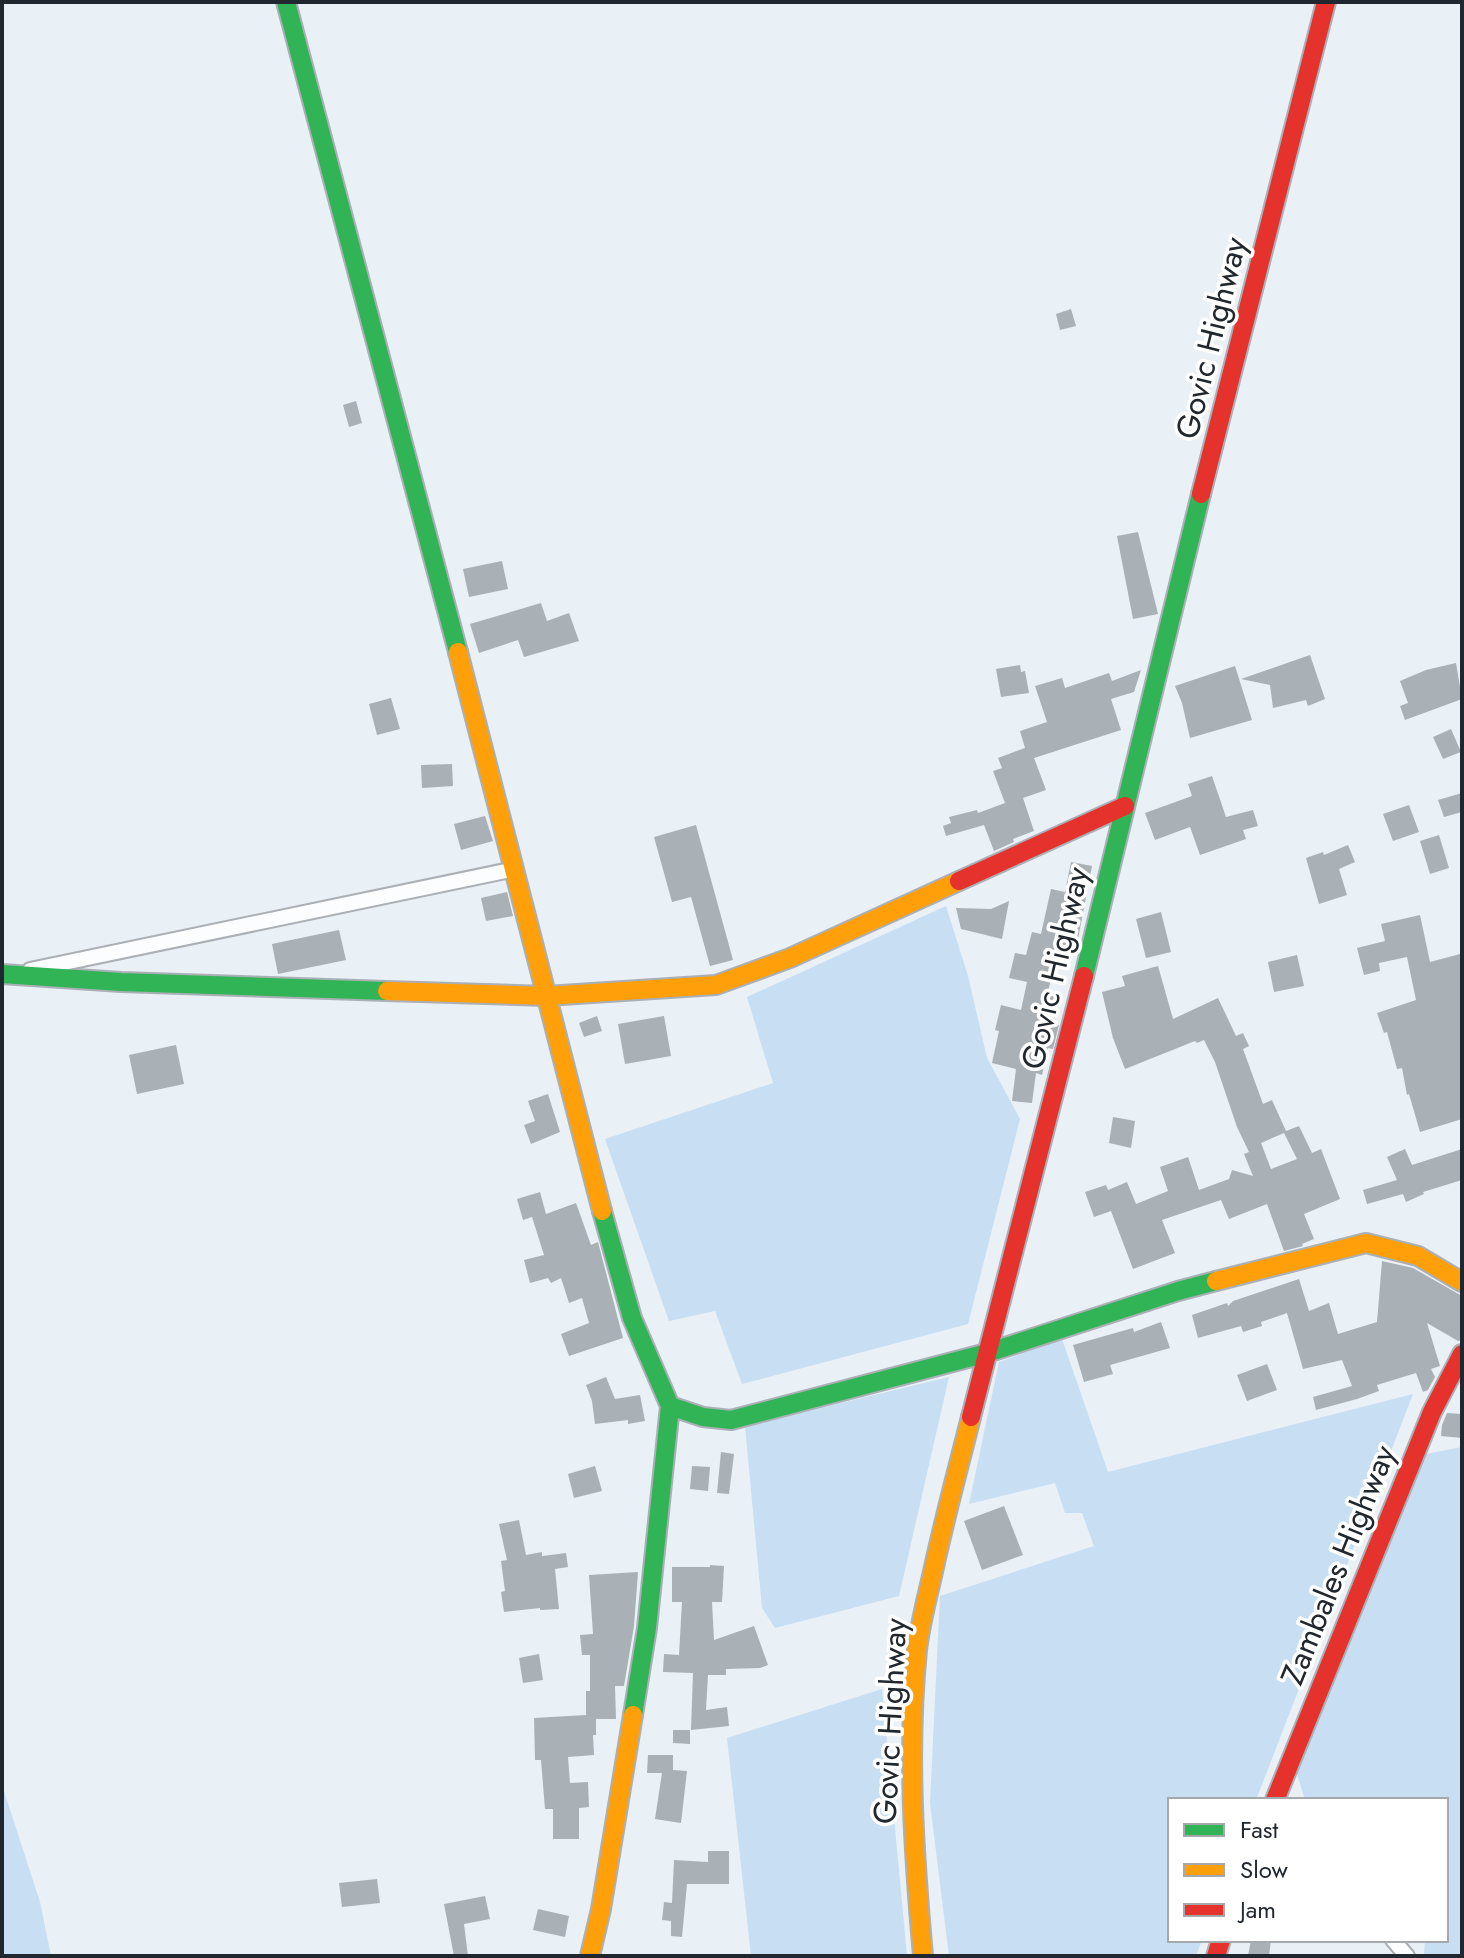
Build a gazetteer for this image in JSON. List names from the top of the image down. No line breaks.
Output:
{"streets":{"street":["Govic Highway","Zambales Highway"]},"legend":["Fast","Slow","Jam"]}
